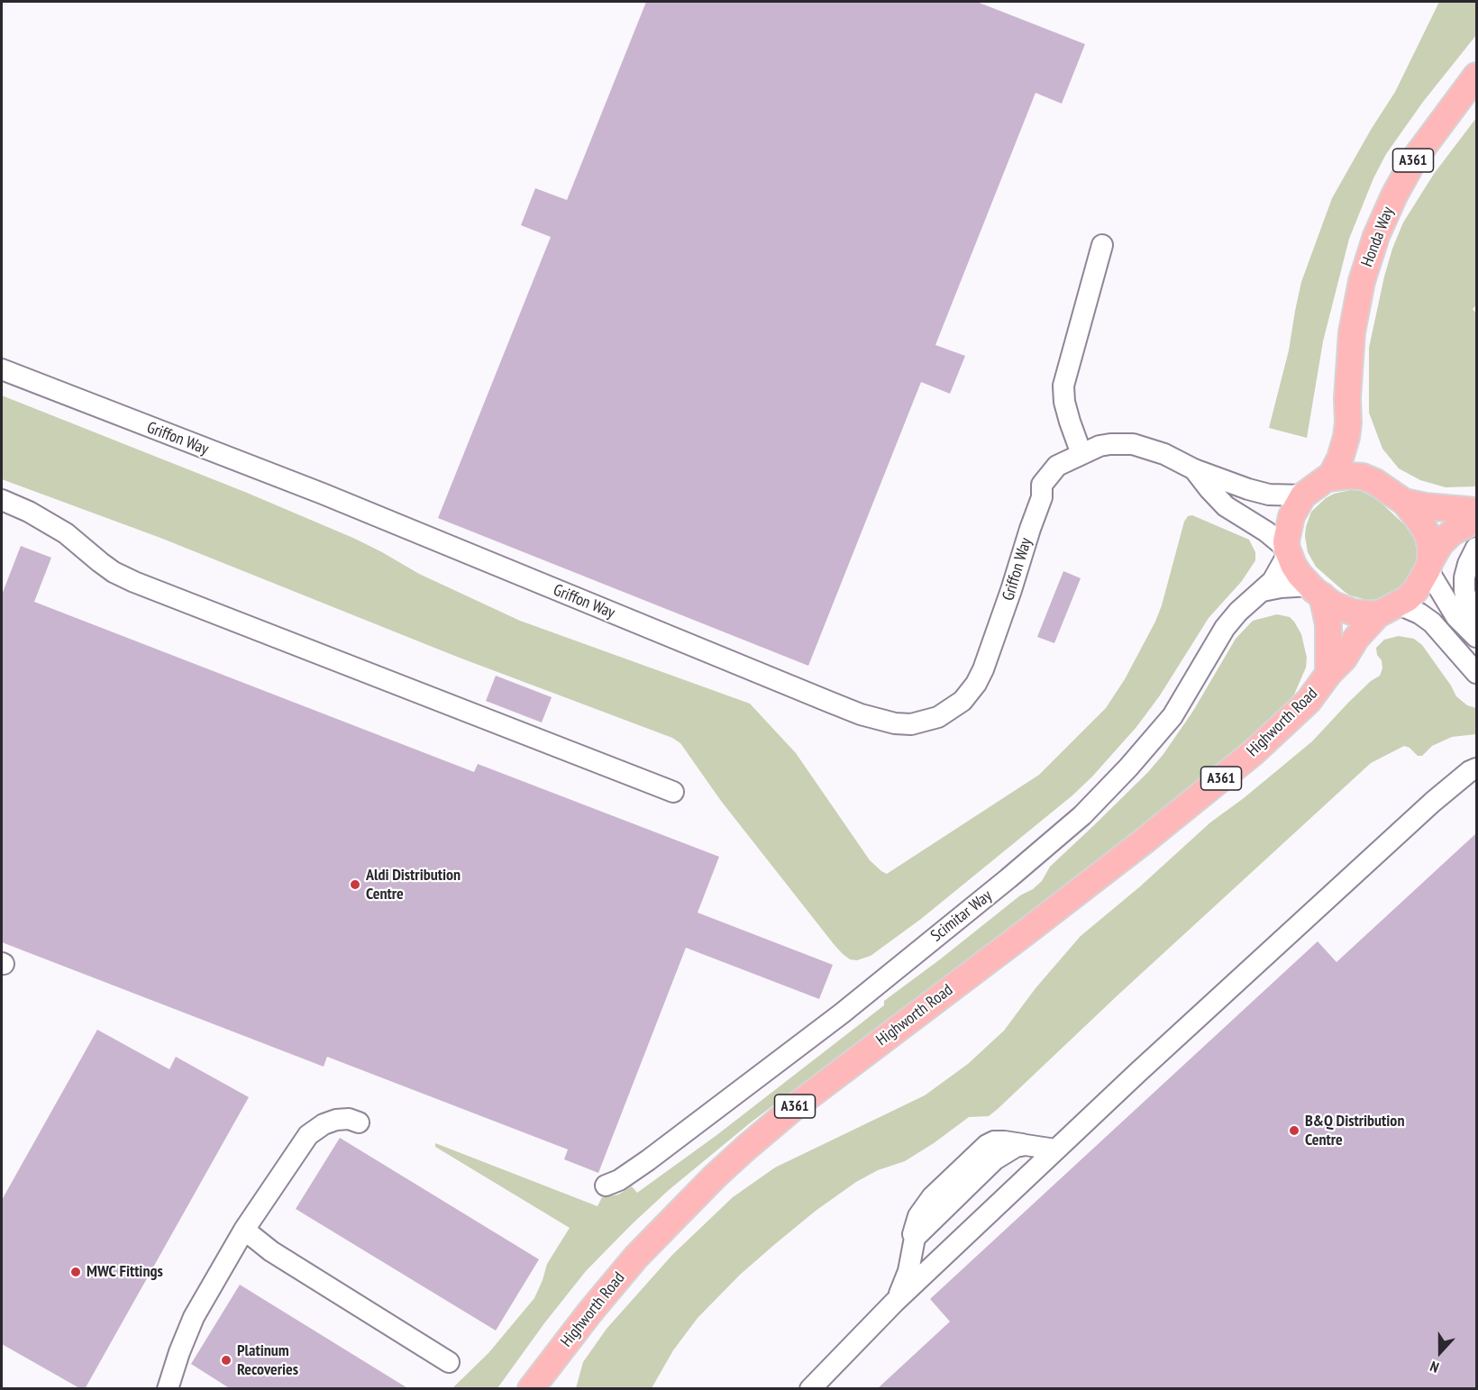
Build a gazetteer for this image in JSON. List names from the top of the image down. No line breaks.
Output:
{"streets":{"main road":["A361","Honda Way","Highworth Road"],"street":["Griffon Way","Scimitar Way"]},"crossings":[["Honda Way","Highworth Road"],["Honda Way","Scimitar Way"],["Highworth Road","Scimitar Way"]],"places":["Aldi Distribution Centre","B&Q Distribution Centre","MWC Fittings","Platinum Recoveries"],"north":"bottom"}
